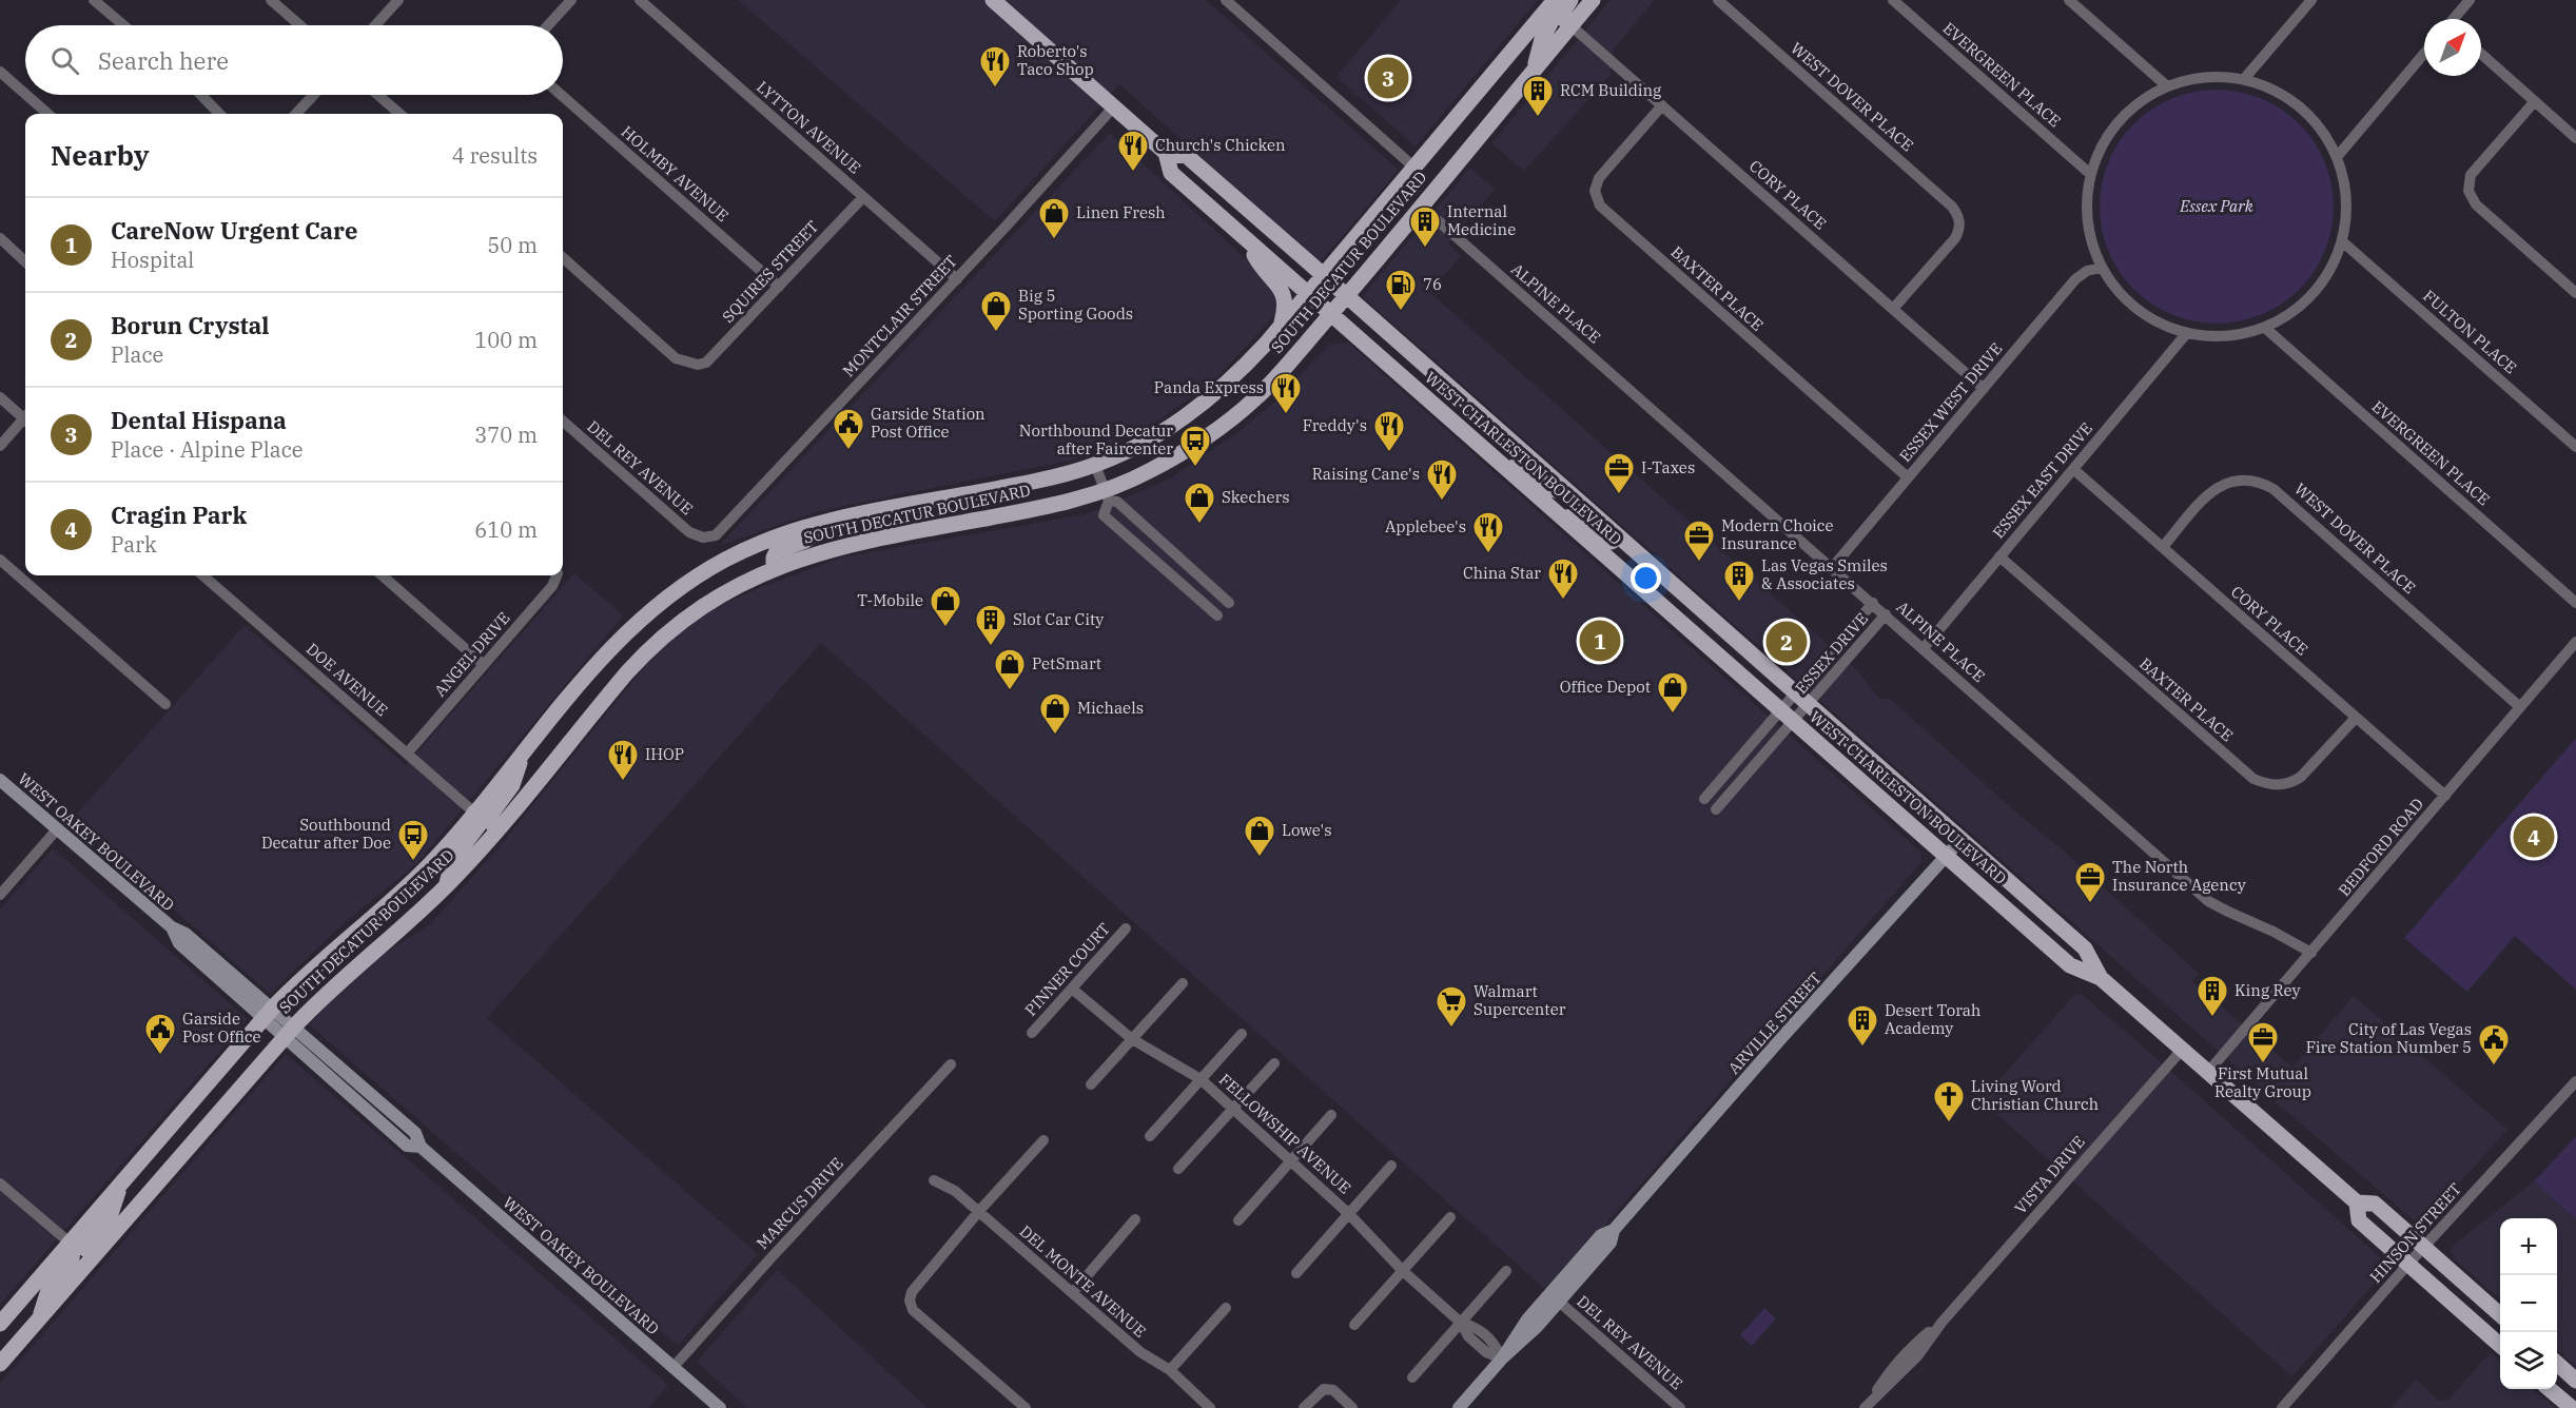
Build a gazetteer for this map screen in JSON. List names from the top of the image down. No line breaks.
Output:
{"streets":{"main road":["SOUTH DECATUR BOULEVARD","WEST CHARLESTON BOULEVARD"],"street":["EVERGREEN PLACE","WEST DOVER PLACE","LYTTON AVENUE","HOLMBY AVENUE","CORY PLACE","SQUIRES STREET","BAXTER PLACE","ALPINE PLACE","MONTCLAIR STREET","FULTON PLACE","ESSEX WEST DRIVE","DEL REY AVENUE","ESSEX EAST DRIVE","ESSEX DRIVE","ANGEL DRIVE","DOE AVENUE","WEST OAKEY BOULEVARD","BEDFORD ROAD","PINNER COURT","ARVILLE STREET","FELLOWSHIP AVENUE","VISTA DRIVE","MARCUS DRIVE","HINSON STREET","DEL MONTE AVENUE"]},"crossings":[["WEST DOVER PLACE","CORY PLACE"],["WEST DOVER PLACE","BEDFORD ROAD"],["LYTTON AVENUE","SQUIRES STREET"],["LYTTON AVENUE","MONTCLAIR STREET"],["HOLMBY AVENUE","SQUIRES STREET"],["CORY PLACE","SOUTH DECATUR BOULEVARD"],["CORY PLACE","BAXTER PLACE"],["CORY PLACE","ESSEX WEST DRIVE"],["CORY PLACE","ESSEX EAST DRIVE"],["CORY PLACE","BEDFORD ROAD"],["SOUTH DECATUR BOULEVARD","ALPINE PLACE"],["SOUTH DECATUR BOULEVARD","WEST CHARLESTON BOULEVARD"],["SOUTH DECATUR BOULEVARD","DOE AVENUE"],["SOUTH DECATUR BOULEVARD","WEST OAKEY BOULEVARD"],["BAXTER PLACE","ESSEX WEST DRIVE"],["BAXTER PLACE","ESSEX EAST DRIVE"],["ALPINE PLACE","ESSEX WEST DRIVE"],["ALPINE PLACE","ESSEX EAST DRIVE"],["ALPINE PLACE","ESSEX DRIVE"],["ALPINE PLACE","BEDFORD ROAD"],["MONTCLAIR STREET","WEST CHARLESTON BOULEVARD"],["MONTCLAIR STREET","DEL REY AVENUE"],["WEST CHARLESTON BOULEVARD","ESSEX DRIVE"],["WEST CHARLESTON BOULEVARD","BEDFORD ROAD"],["WEST CHARLESTON BOULEVARD","ARVILLE STREET"],["WEST CHARLESTON BOULEVARD","VISTA DRIVE"],["WEST CHARLESTON BOULEVARD","HINSON STREET"],["DEL REY AVENUE","ARVILLE STREET"],["ANGEL DRIVE","DOE AVENUE"],["WEST OAKEY BOULEVARD","MARCUS DRIVE"],["PINNER COURT","FELLOWSHIP AVENUE"],["ARVILLE STREET","FELLOWSHIP AVENUE"]],"parks":["Essex Park"],"places":{"restaurant":["Roberto's Taco Shop","Church's Chicken","Panda Express","Freddy's","Raising Cane's","Applebee's","China Star","IHOP"],"building":["RCM Building","Internal Medicine","Las Vegas Smiles & Associates","Slot Car City","King Rey","Desert Torah Academy"],"shop":["Linen Fresh","Big 5 Sporting Goods","Skechers","T-Mobile","PetSmart","Office Depot","Michaels","Lowe's"],"fuel station":["76"],"public building":["Garside Station Post Office","Garside Post Office","City of Las Vegas Fire Station Number 5"],"bus stop":["Northbound Decatur after Faircenter","Southbound Decatur after Doe"],"office":["I-Taxes","Modern Choice Insurance","The North Insurance Agency","First Mutual Realty Group"],"supermarket":["Walmart Supercenter"],"church":["Living Word Christian Church"]},"north":"top right","page":{"search":"Search here","pins":["3","1","2","4"],"heading":["Nearby","4 results"],"list":[{"mark":"1","name":"CareNow Urgent Care","note":"Hospital","value":"50 m"},{"mark":"2","name":"Borun Crystal","note":"Place","value":"100 m"},{"mark":"3","name":"Dental Hispana","note":"Place · Alpine Place","value":"370 m"},{"mark":"4","name":"Cragin Park","note":"Park","value":"610 m"}],"map_buttons":["+","−"]}}
